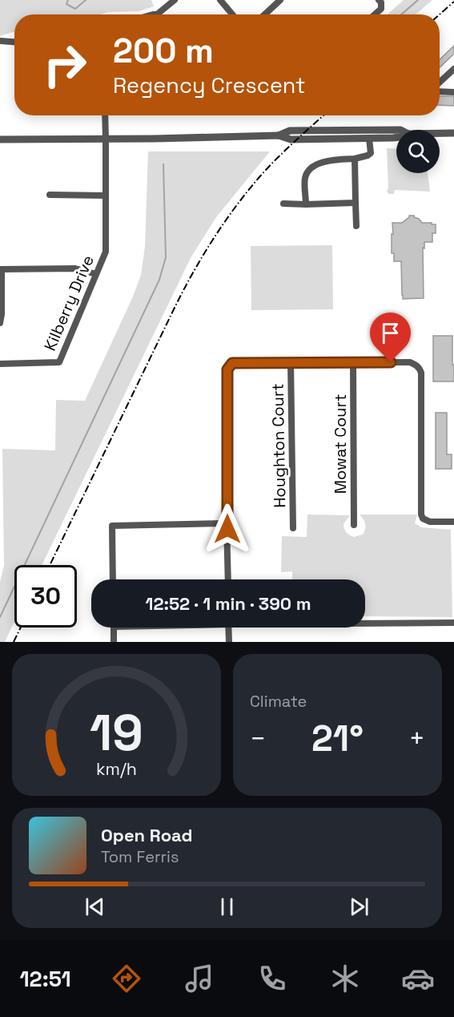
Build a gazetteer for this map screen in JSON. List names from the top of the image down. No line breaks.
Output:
{"streets":{"street":["Kilberry Drive","Mowat Court","Houghton Court"]},"page":{"turn":["200 m","Regency Crescent"],"limit":"30","trip":"12:52 · 1 min · 390 m","tile":"Climate","heat":["−","21°","+"],"song":["Open Road","Tom Ferris"],"tabs":"12:51","gauge":["19","km/h"]}}
